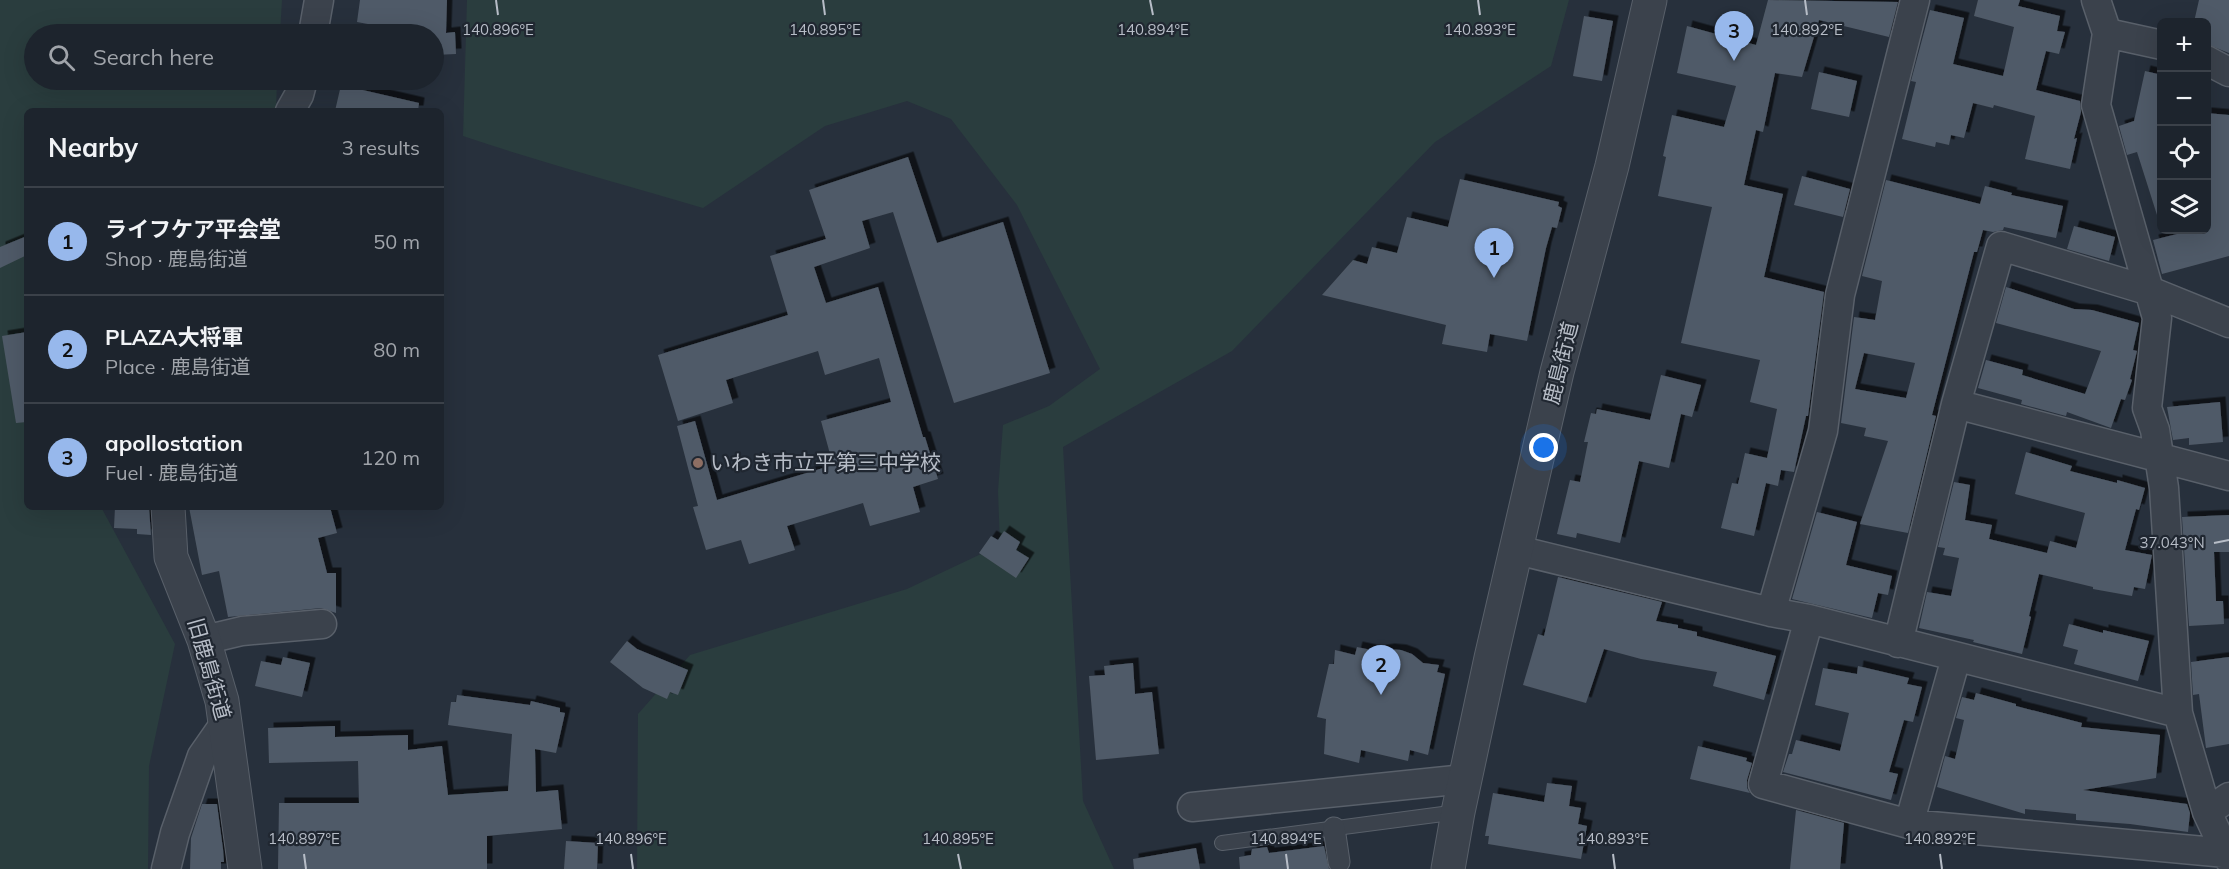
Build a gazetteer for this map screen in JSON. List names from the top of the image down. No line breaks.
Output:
{"streets":{"street":["鹿島街道","旧鹿島街道"]},"places":["いわき市立平第三中学校"],"page":{"pins":["3","1","2"],"map_buttons":["+","−"],"search":"Search here","heading":["Nearby","3 results"],"list":[{"mark":"1","name":"ライフケア平会堂","note":"Shop · 鹿島街道","value":"50 m"},{"mark":"2","name":"PLAZA大将軍","note":"Place · 鹿島街道","value":"80 m"},{"mark":"3","name":"apollostation","note":"Fuel · 鹿島街道","value":"120 m"}]},"coordinates":["140.896°E","140.895°E","140.894°E","140.893°E","140.892°E","37.043°N","140.897°E"]}
